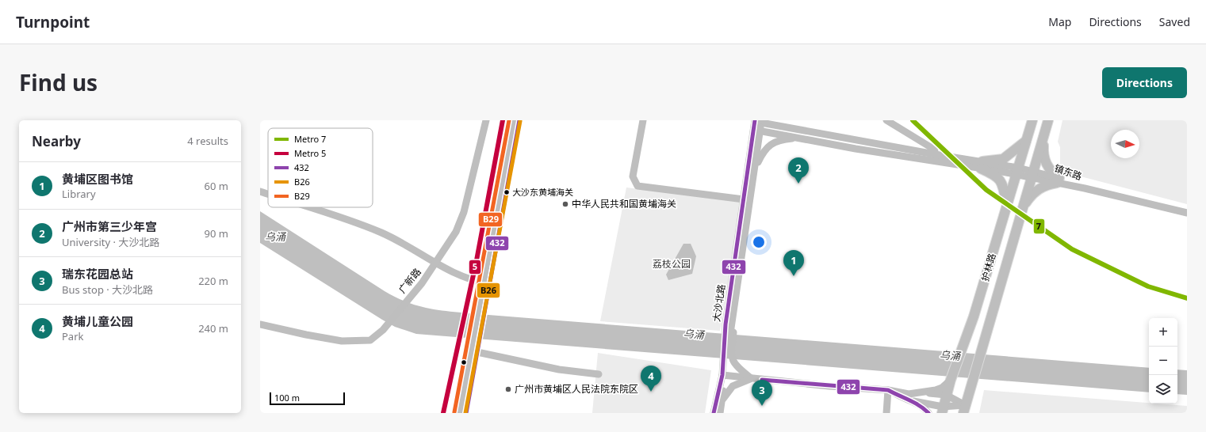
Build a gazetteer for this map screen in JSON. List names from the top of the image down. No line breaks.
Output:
{"streets":{"main road":["护林路"],"street":["镇东路","广新路","大沙北路"]},"crossings":[["镇东路","护林路"],["镇东路","大沙北路"]],"water":["乌涌"],"parks":["荔枝公园"],"places":["大沙东黄埔海关","中华人民共和国黄埔海关","广州市黄埔区人民法院东院区"],"lines":["metro line 7","metro line 5","transit line 432","transit line B29","transit line B26"],"legend":["Metro 7","Metro 5","432","B26","B29"],"scale_bar":"100 m","north":"right","page":{"header":"Turnpoint","nav":["Map","Directions","Saved"],"title":"Find us","buttons":"Directions","heading":["Nearby","4 results"],"pins":["2","1","4","3"],"list":[{"mark":"1","name":"黄埔区图书馆","note":"Library","value":"60 m"},{"mark":"2","name":"广州市第三少年宫","note":"University · 大沙北路","value":"90 m"},{"mark":"3","name":"瑞东花园总站","note":"Bus stop · 大沙北路","value":"220 m"},{"mark":"4","name":"黄埔儿童公园","note":"Park","value":"240 m"}],"map_buttons":["+","−"],"scale":"100 m"}}
